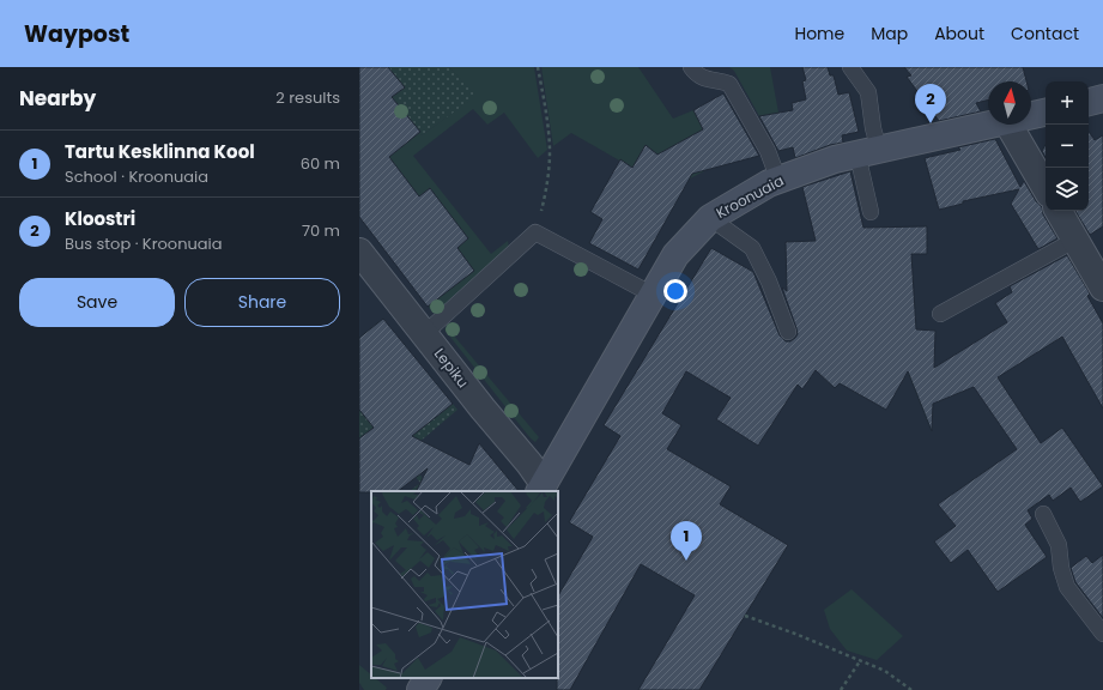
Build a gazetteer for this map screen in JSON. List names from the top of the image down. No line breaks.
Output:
{"streets":{"main road":["Kroonuaia"],"street":["Lepiku"]},"crossings":[["Kroonuaia","Lepiku"]],"north":"top","page":{"header":"Waypost","nav":["Home","Map","About","Contact"],"heading":["Nearby","2 results"],"map_buttons":["+","−"],"pins":["2","1"],"list":[{"mark":"1","name":"Tartu Kesklinna Kool","note":"School · Kroonuaia","value":"60 m"},{"mark":"2","name":"Kloostri","note":"Bus stop · Kroonuaia","value":"70 m"}],"buttons":["Save","Share"]}}
